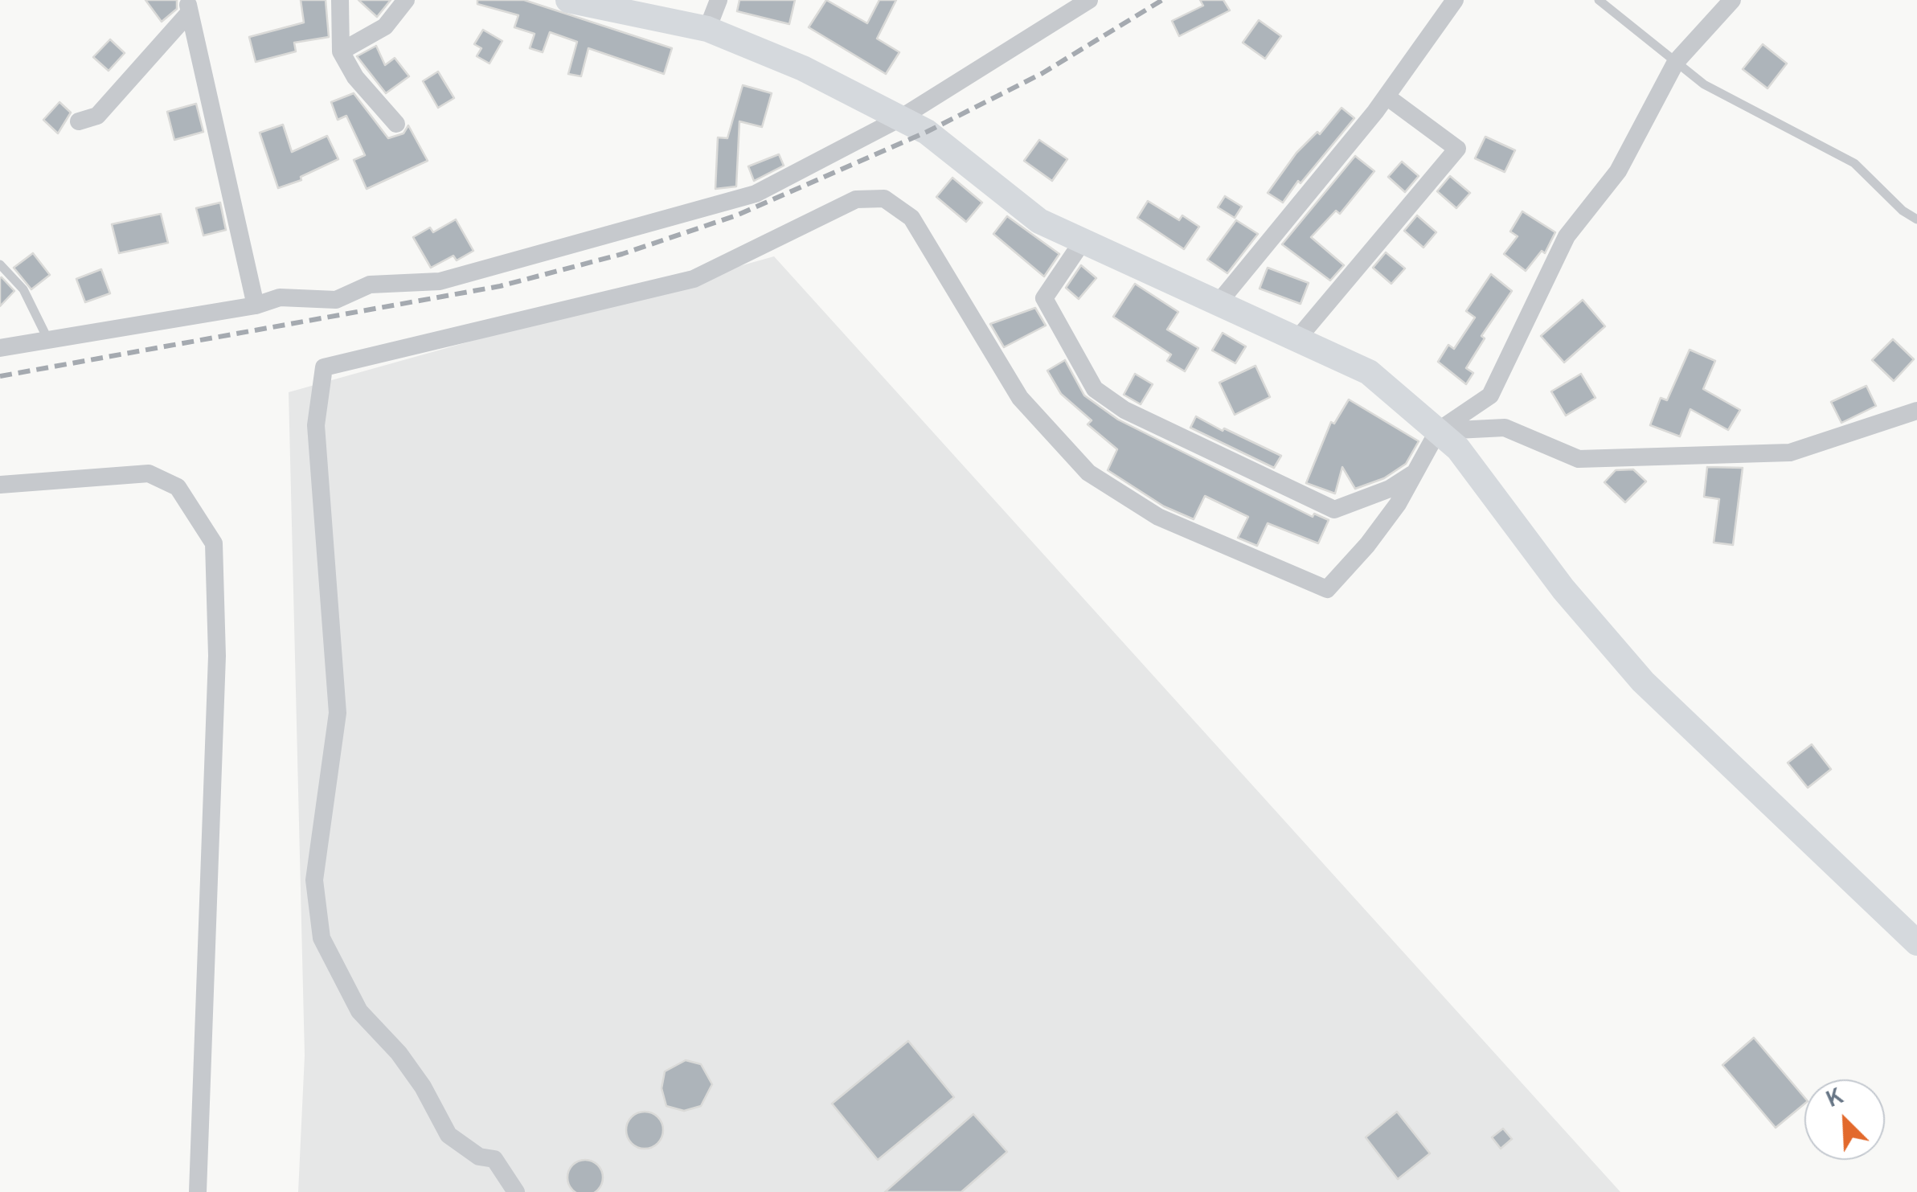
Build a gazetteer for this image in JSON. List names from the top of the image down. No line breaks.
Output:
{"north":"top left"}
